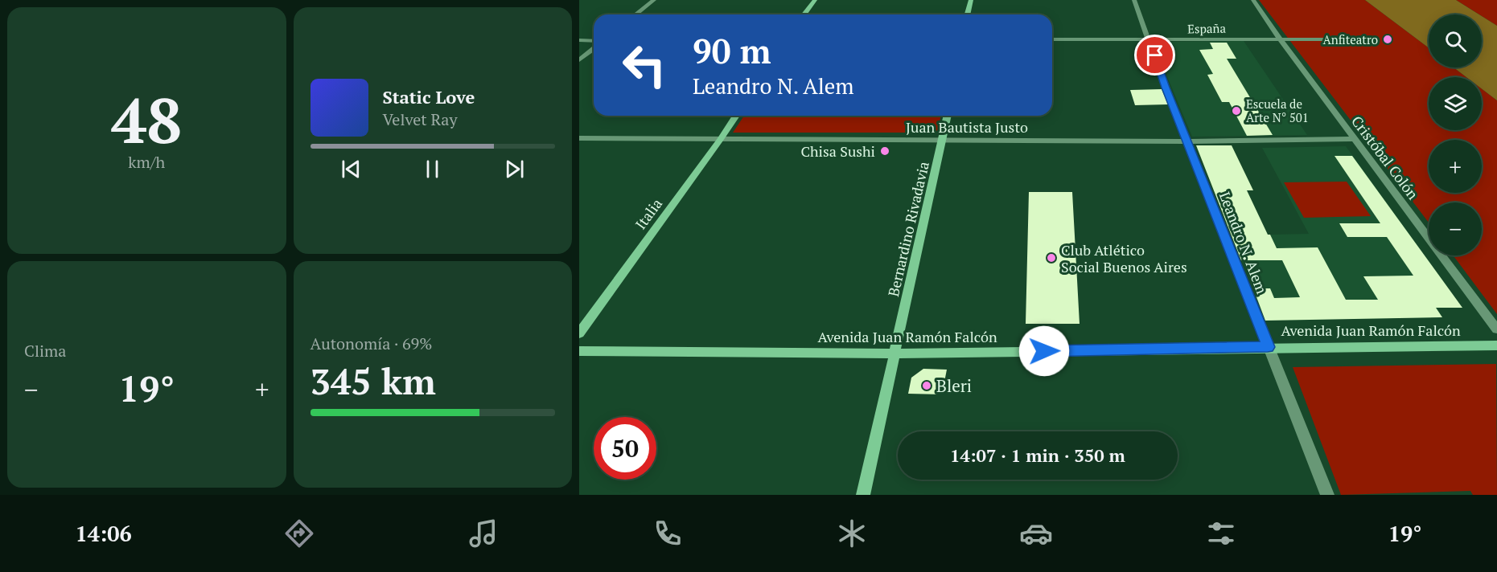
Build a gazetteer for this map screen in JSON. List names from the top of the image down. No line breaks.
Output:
{"streets":{"street":["España","Juan Bautista Justo","Cristóbal Colón","Italia","Bernardino Rivadavia","Leandro N. Alem","Avenida Juan Ramón Falcón"]},"crossings":[["España","Cristóbal Colón"],["España","Leandro N. Alem"],["Juan Bautista Justo","Cristóbal Colón"],["Juan Bautista Justo","Italia"],["Juan Bautista Justo","Bernardino Rivadavia"],["Juan Bautista Justo","Leandro N. Alem"],["Bernardino Rivadavia","Avenida Juan Ramón Falcón"],["Leandro N. Alem","Avenida Juan Ramón Falcón"]],"places":["Anfiteatro","Escuela de Arte N° 501","Chisa Sushi","Club Atlético Social Buenos Aires","Bleri"],"page":{"tile":[["48","km/h"],"Clima",["Autonomía · 69%","345 km"]],"map_buttons":["+","−"],"turn":["90 m","Leandro N. Alem"],"song":["Static Love","Velvet Ray"],"heat":["−","19°","+"],"limit":"50","trip":"14:07 · 1 min · 350 m","tabs":["14:06","19°"]}}
